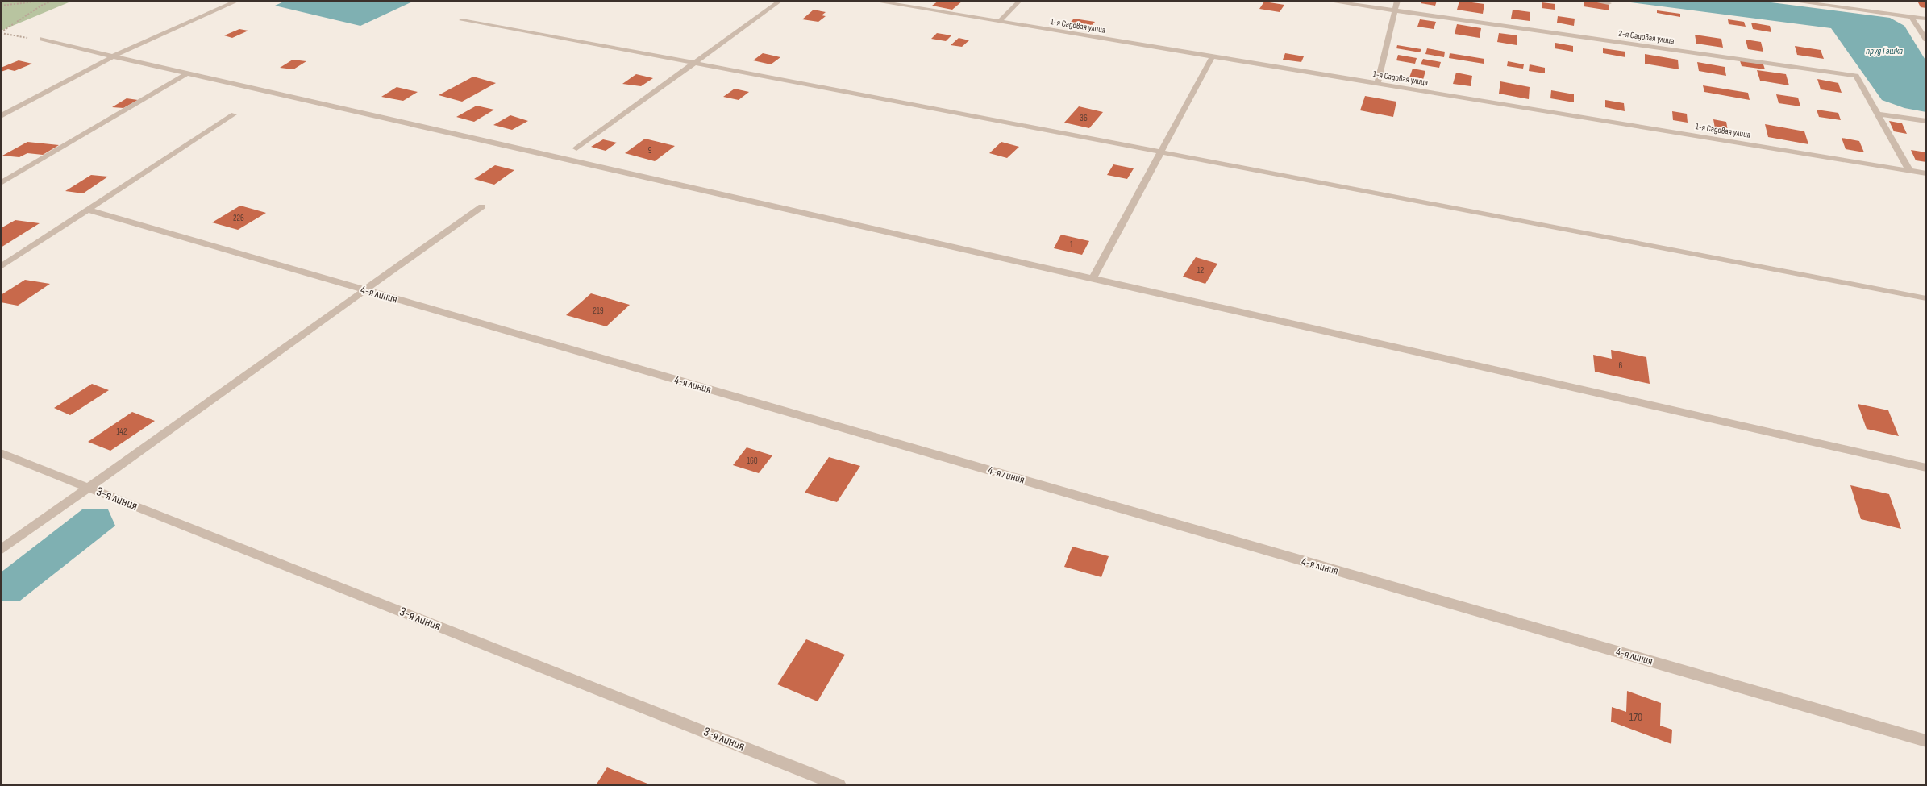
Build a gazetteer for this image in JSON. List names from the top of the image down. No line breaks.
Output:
{"streets":{"street":["1-я Садовая улица","2-я Садовая улица","4-я линия","3-я линия"]},"crossings":[["1-я Садовая улица","2-я Садовая улица"]],"water":["пруд Гэшка"],"house_numbers":["36","9","226","1","12","219","6","142","160","170"]}
